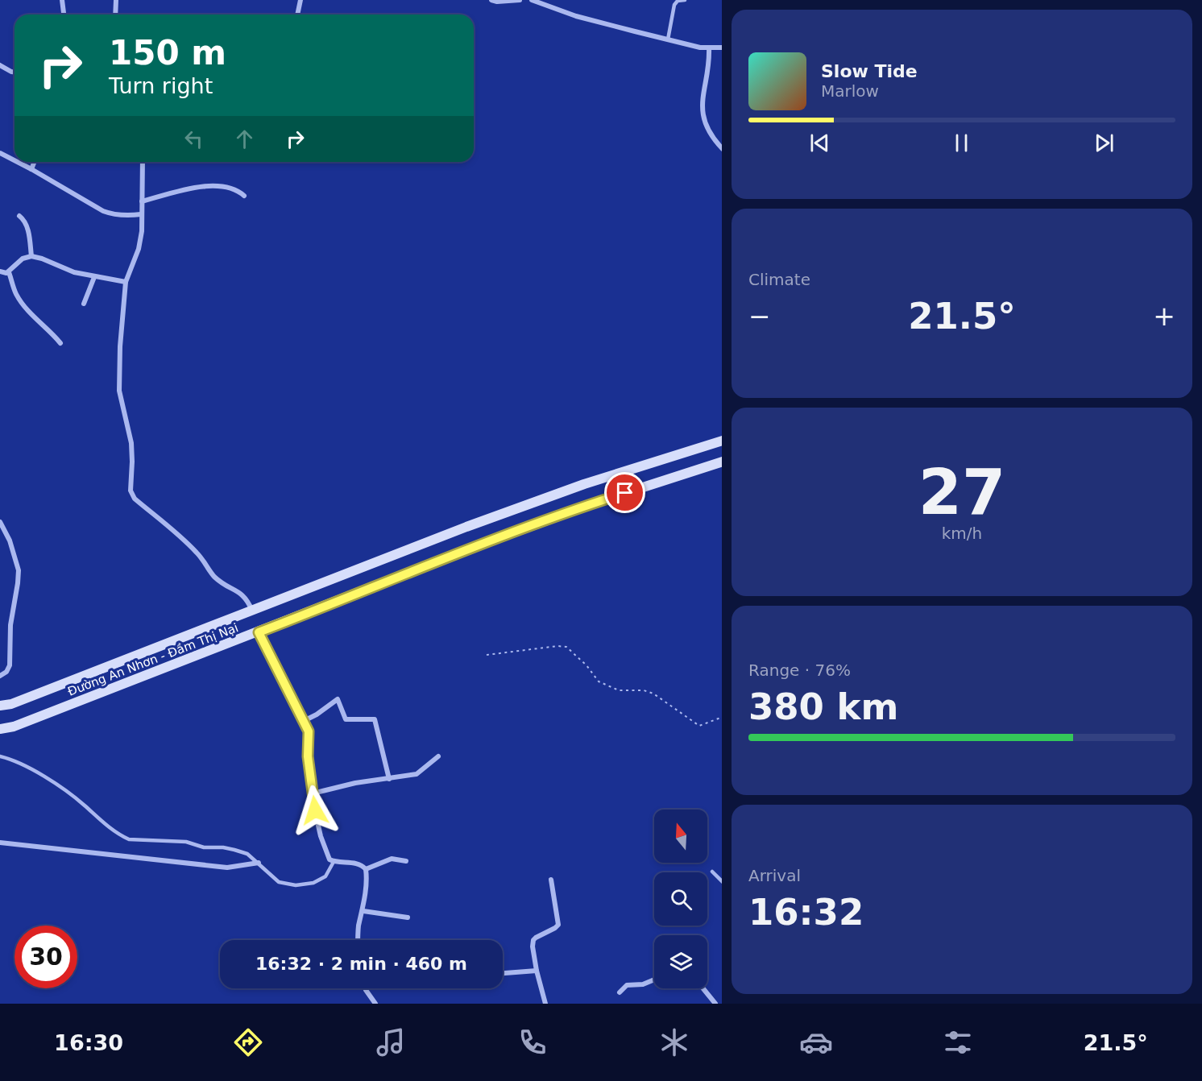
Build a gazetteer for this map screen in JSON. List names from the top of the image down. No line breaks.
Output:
{"streets":{"main road":["Đường An Nhơn - Đầm Thị Nại"]},"north":"top","page":{"turn":["150 m","Turn right"],"song":["Slow Tide","Marlow"],"tile":["Climate",["27","km/h"],["Range · 76%","380 km"],["Arrival","16:32"]],"heat":["−","21.5°","+"],"limit":"30","trip":"16:32 · 2 min · 460 m","tabs":["16:30","21.5°"]}}
